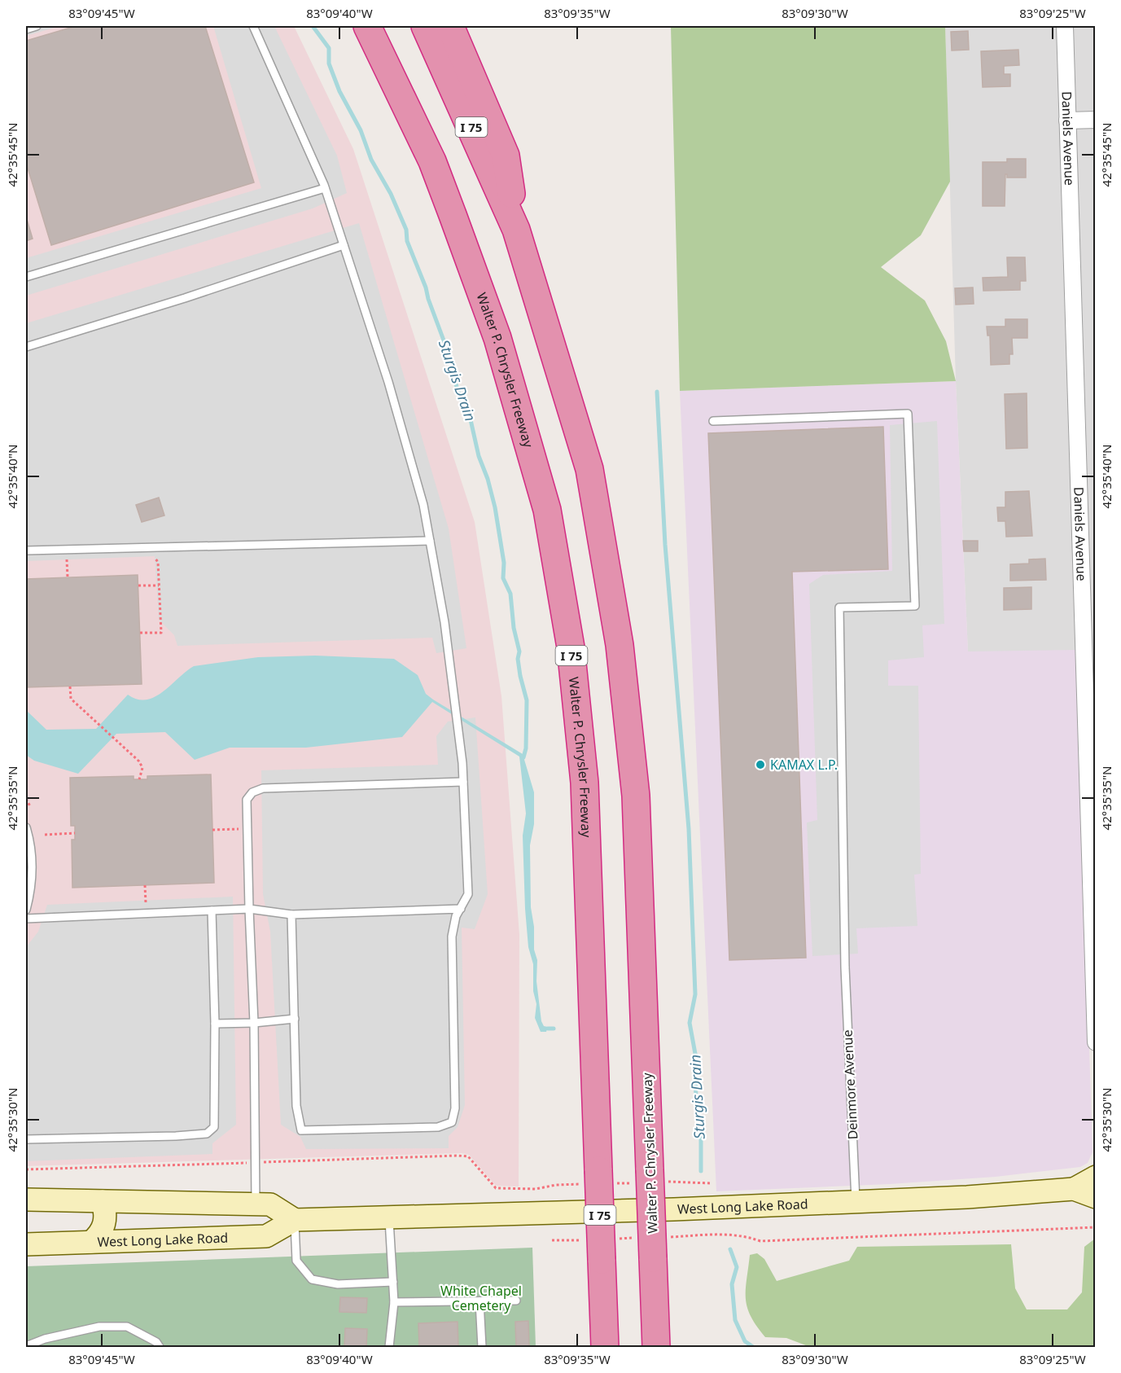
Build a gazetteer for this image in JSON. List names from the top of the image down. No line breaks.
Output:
{"streets":{"highway":["I 75","Walter P. Chrysler Freeway"],"main road":["West Long Lake Road"],"street":["Daniels Avenue"],"lane":["Deinmore Avenue"]},"crossings":[["Deinmore Avenue","West Long Lake Road"]],"water":["Sturgis Drain"],"parks":["White Chapel Cemetery"],"places":["KAMAX L.P."],"coordinates":["83°09'45\"W","83°09'40\"W","83°09'35\"W","83°09'30\"W","83°09'25\"W","42°35'45\"N","42°35'40\"N","42°35'35\"N","42°35'30\"N"]}
